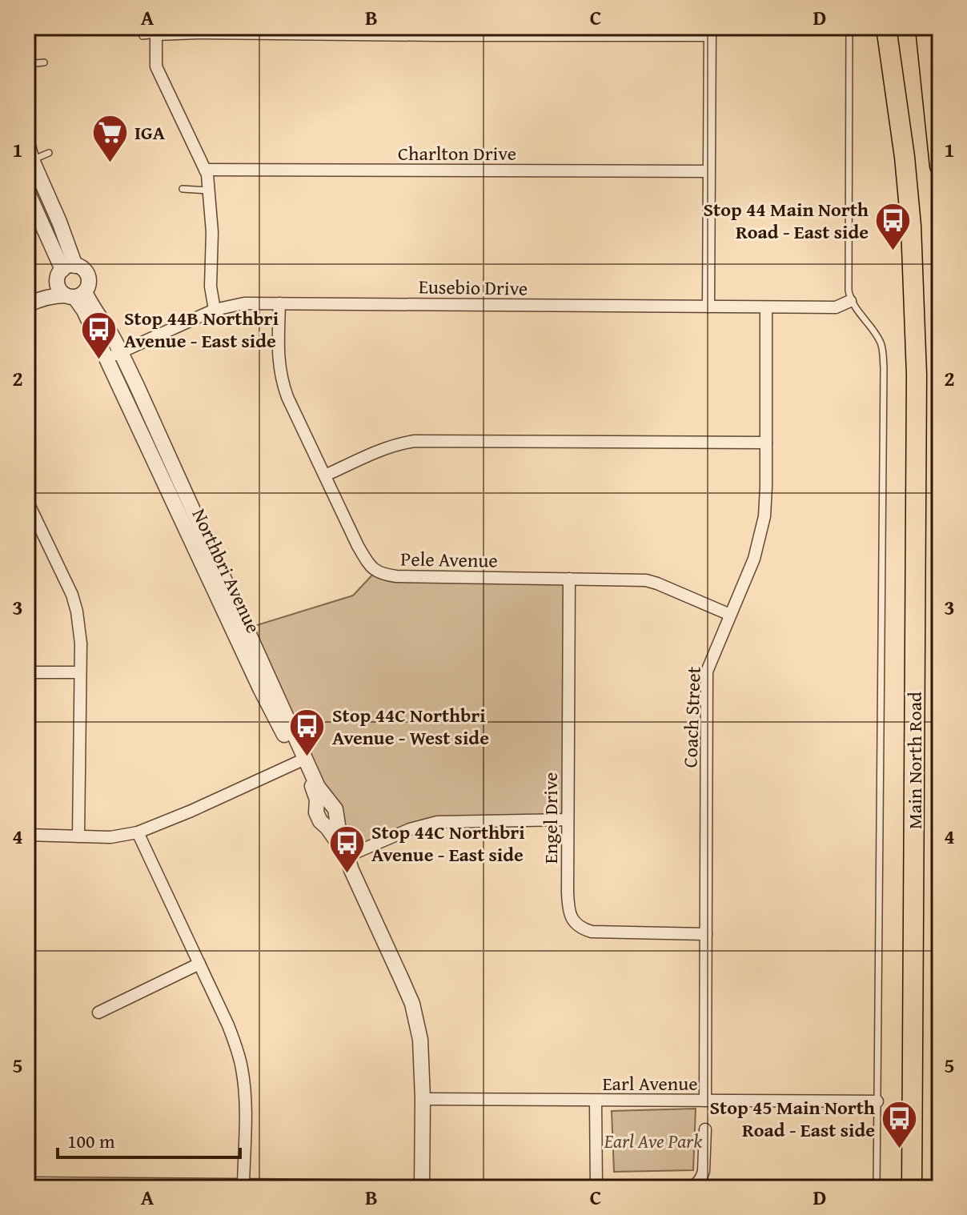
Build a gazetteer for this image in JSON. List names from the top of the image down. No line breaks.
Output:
{"streets":{"highway":["Main North Road"],"street":["Charlton Drive","Eusebio Drive","Pele Avenue","Northbri Avenue","Coach Street","Engel Drive","Earl Avenue"]},"crossings":[["Eusebio Drive","Pele Avenue"],["Eusebio Drive","Northbri Avenue"],["Eusebio Drive","Coach Street"],["Pele Avenue","Coach Street"],["Pele Avenue","Engel Drive"],["Northbri Avenue","Earl Avenue"],["Coach Street","Engel Drive"],["Coach Street","Earl Avenue"]],"parks":["Earl Ave Park"],"places":{"supermarket":["IGA"],"bus stop":["Stop 44 Main North Road - East side","Stop 44B Northbri Avenue - East side","Stop 44C Northbri Avenue - West side","Stop 44C Northbri Avenue - East side","Stop 45 Main North Road - East side"]},"scale_bar":"100 m","grid":{"columns":["A","B","C","D"],"rows":["1","2","3","4","5"]}}
